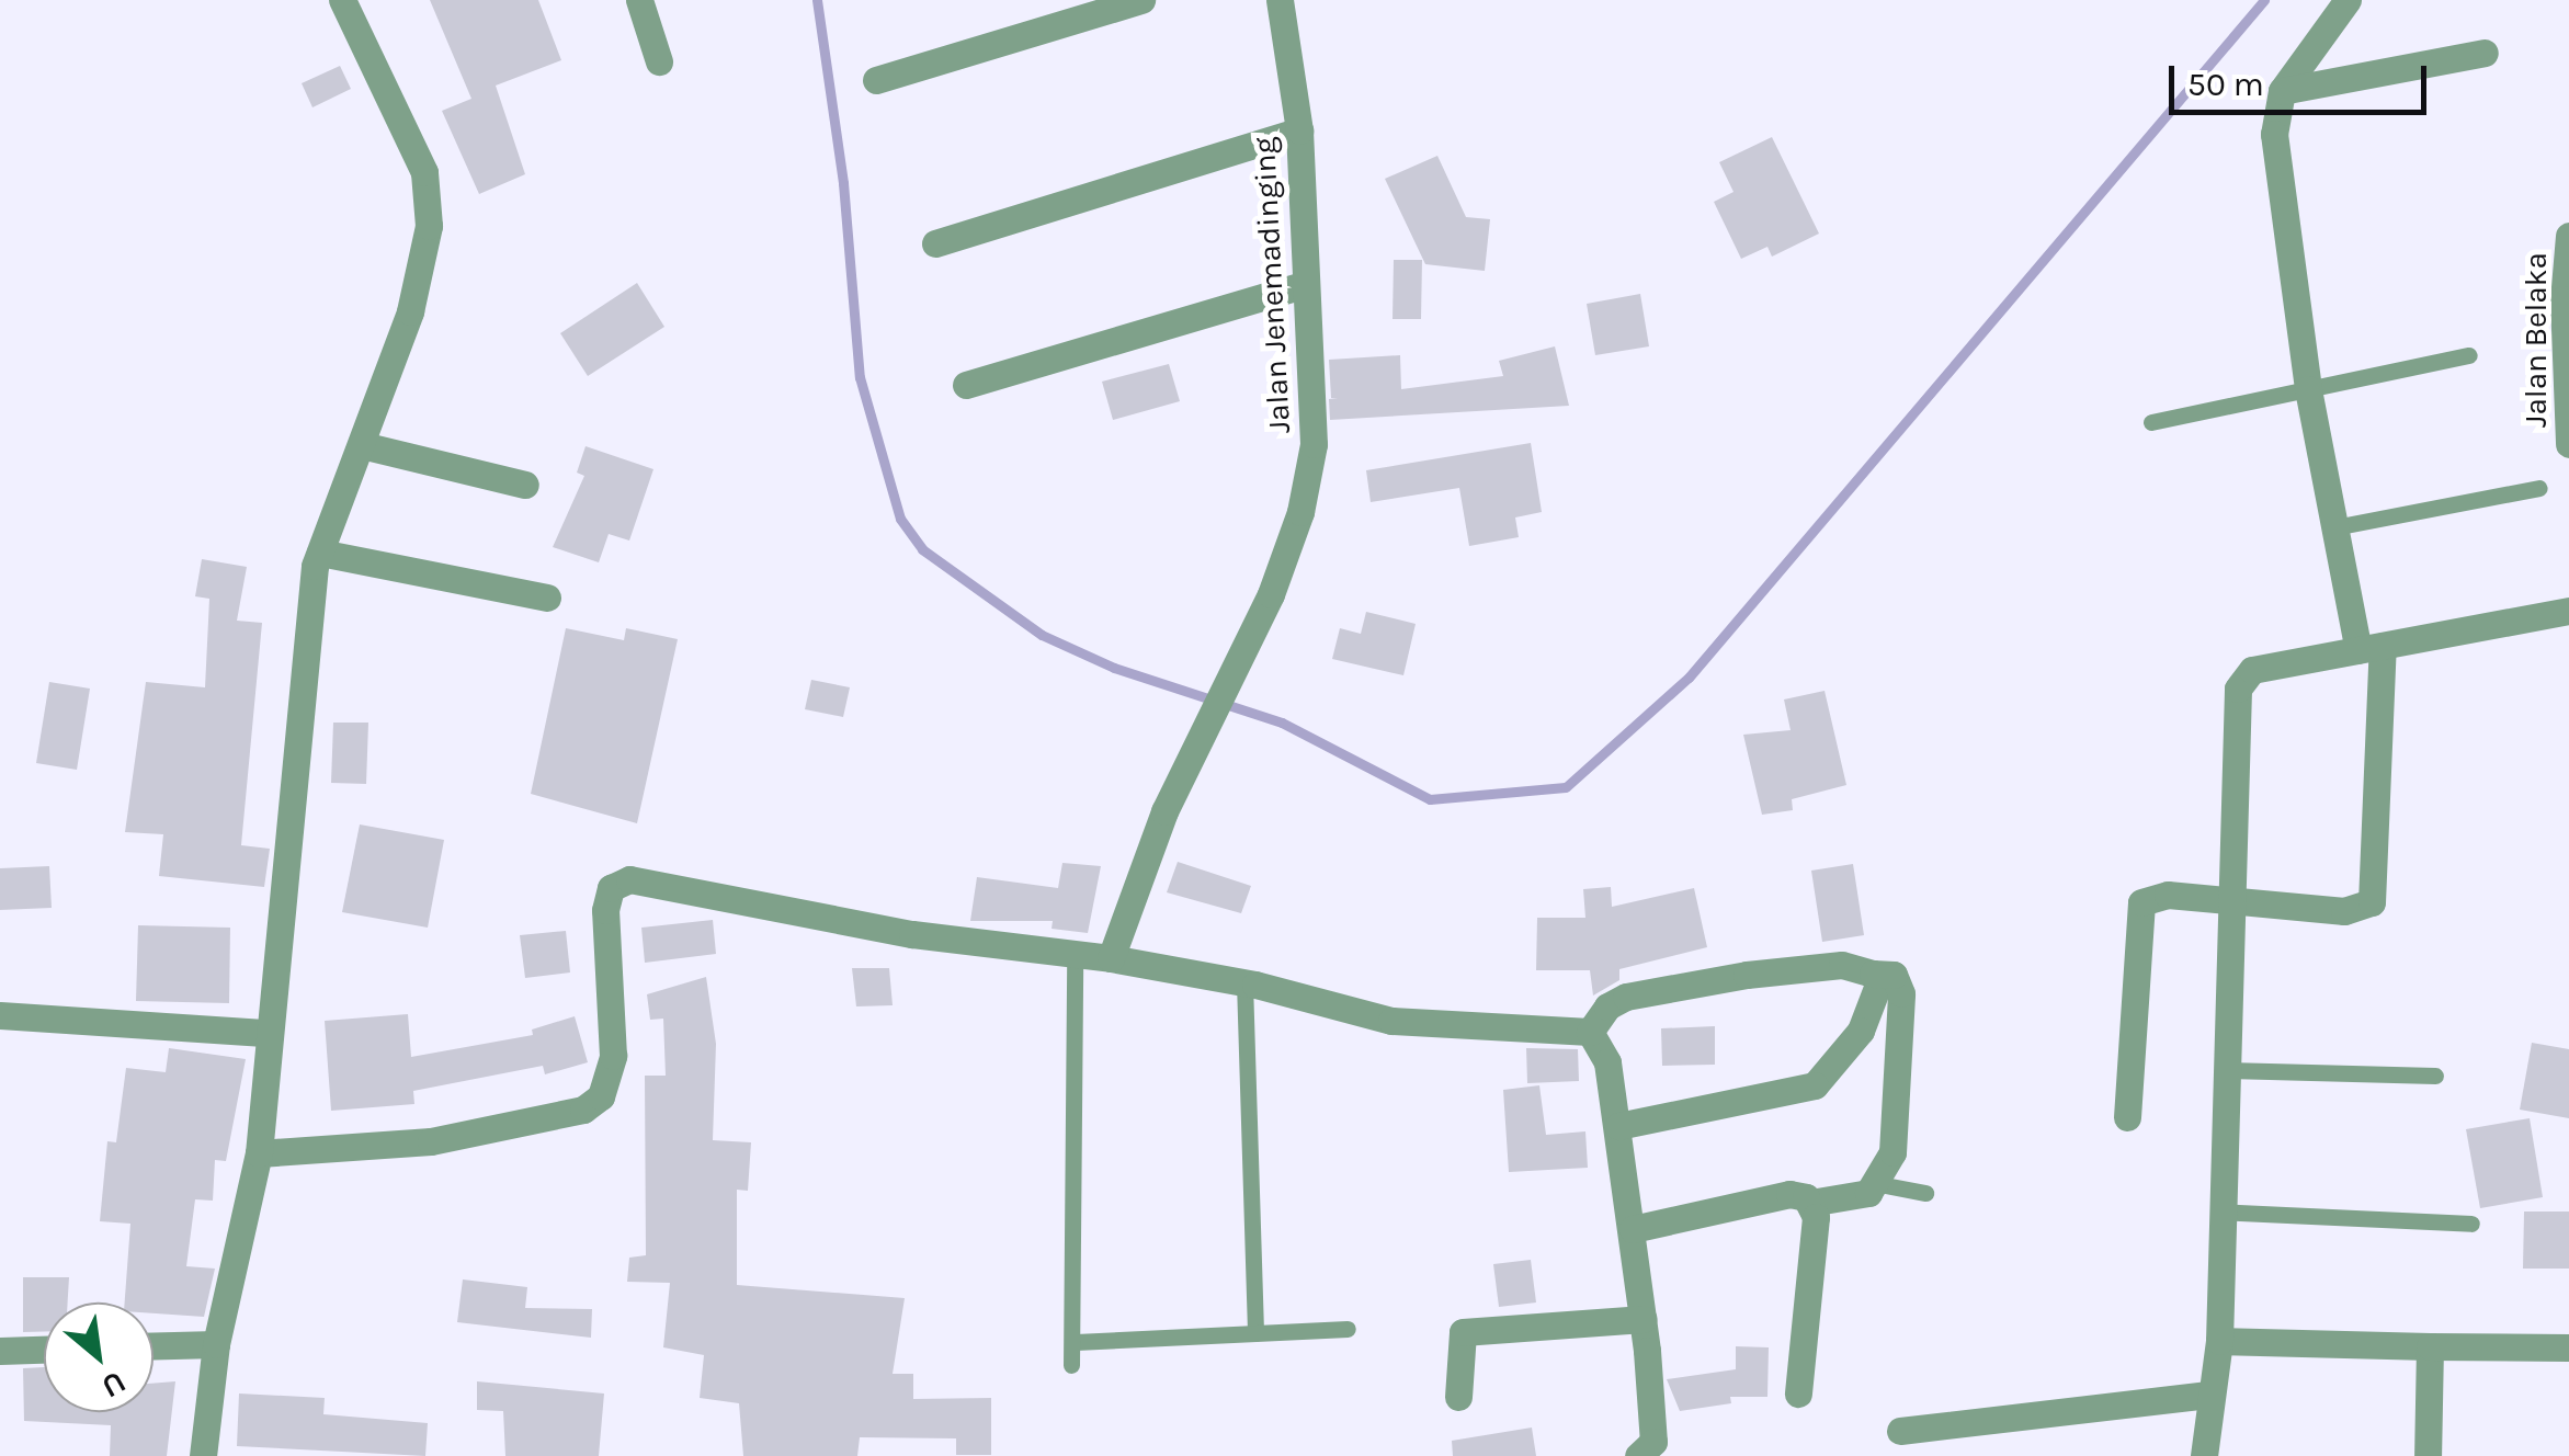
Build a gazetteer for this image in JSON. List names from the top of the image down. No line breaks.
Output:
{"streets":{"street":["Jalan Jenemadinging","Jalan Belaka"]},"scale_bar":"50 m","north":"bottom right"}
